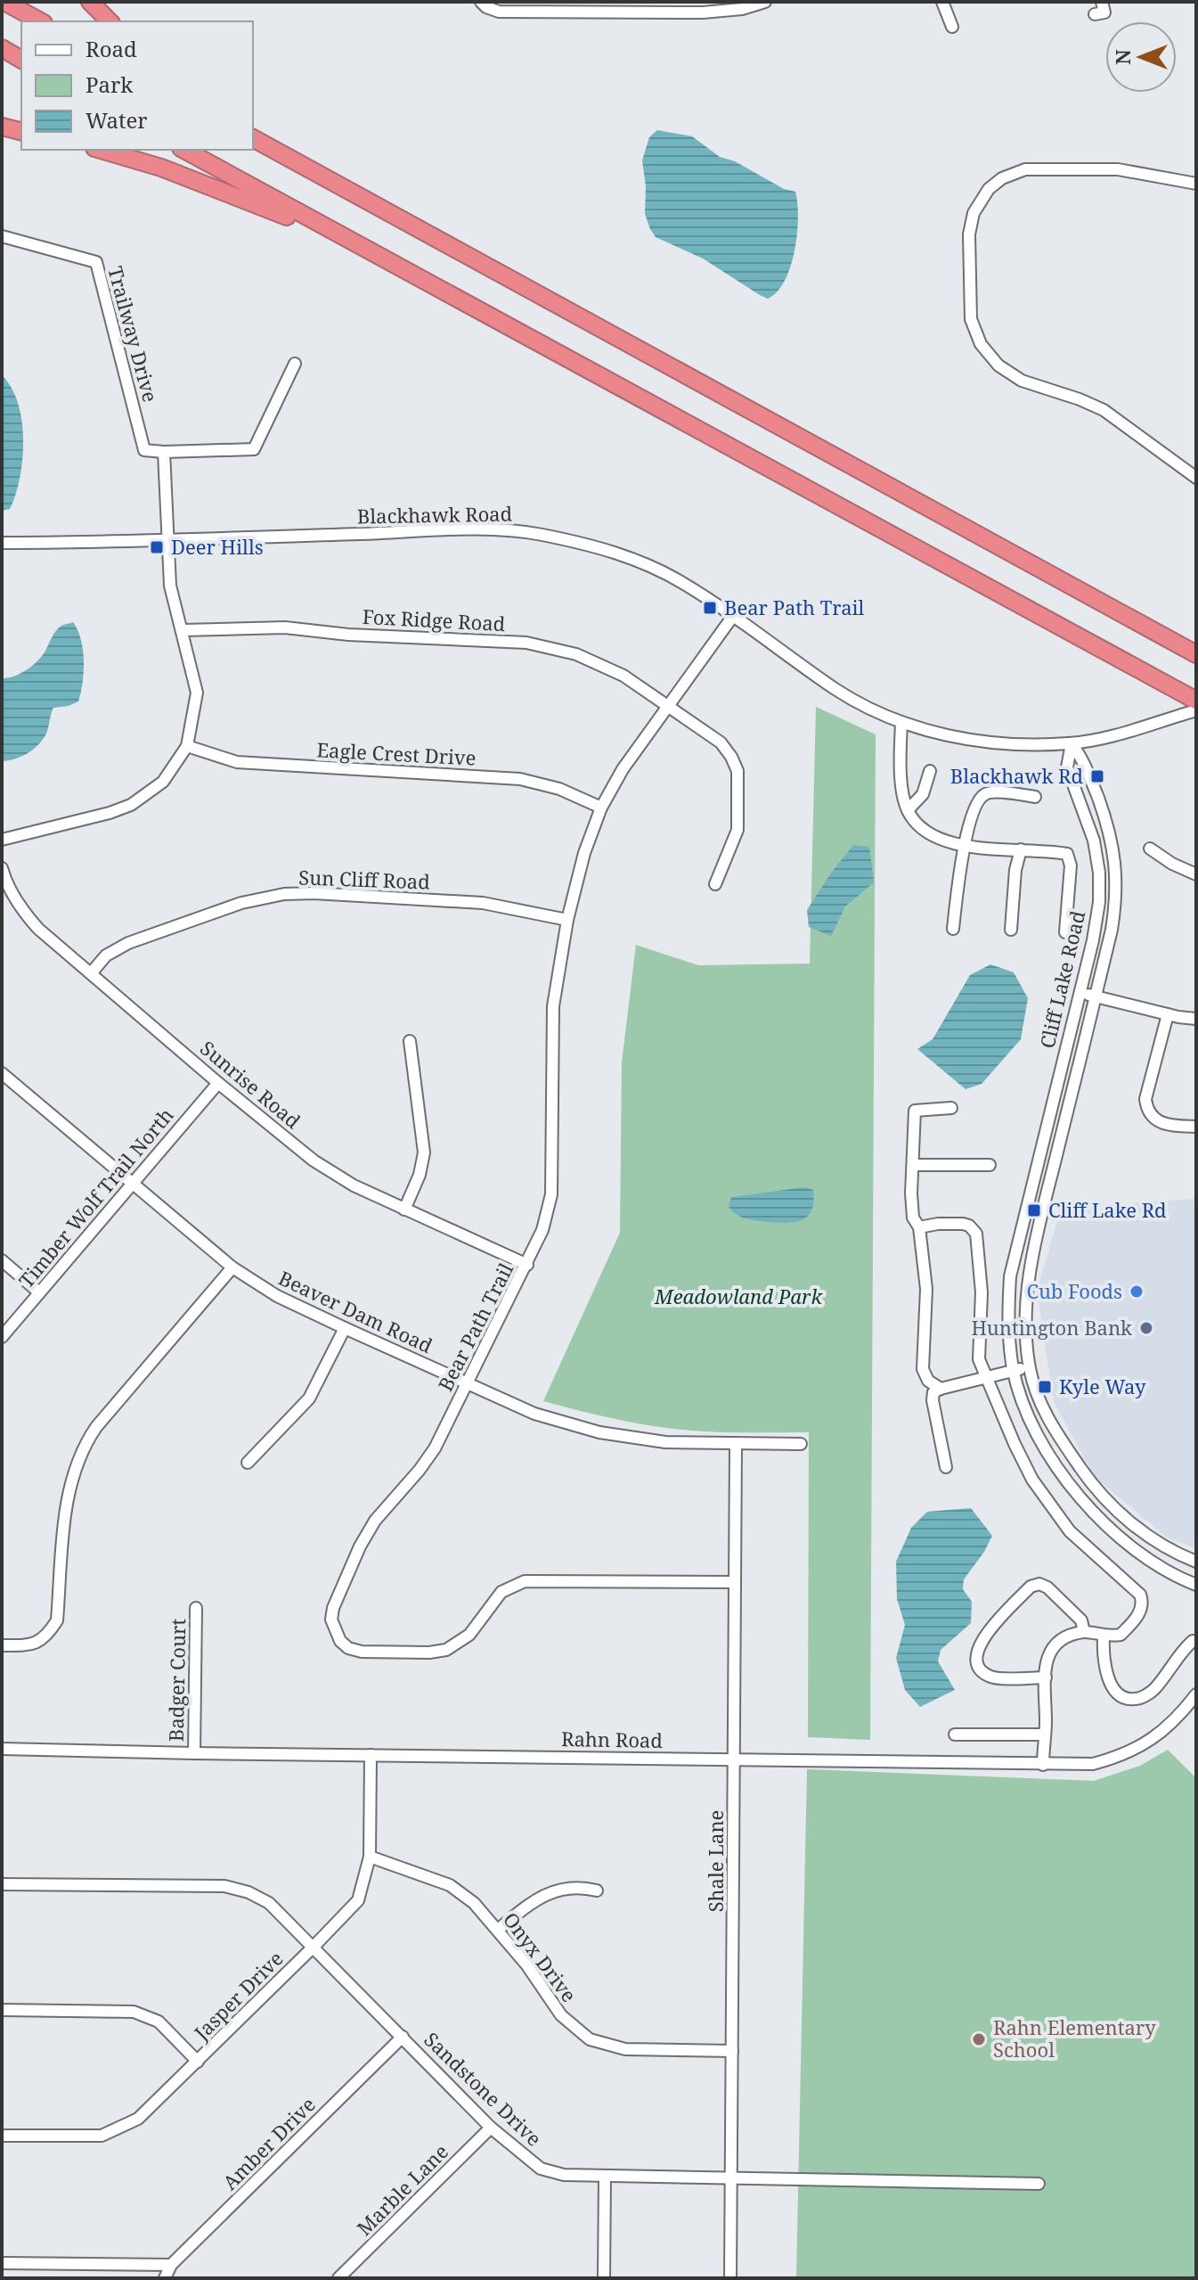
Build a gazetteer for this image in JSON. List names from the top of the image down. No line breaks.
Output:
{"streets":{"street":["Trailway Drive","Blackhawk Road","Fox Ridge Road","Eagle Crest Drive","Sun Cliff Road","Cliff Lake Road","Sunrise Road","Timber Wolf Trail North","Beaver Dam Road","Bear Path Trail","Badger Court","Rahn Road","Shale Lane","Onyx Drive","Jasper Drive","Sandstone Drive","Amber Drive","Marble Lane"]},"crossings":[["Blackhawk Road","Cliff Lake Road"],["Blackhawk Road","Bear Path Trail"],["Fox Ridge Road","Bear Path Trail"],["Eagle Crest Drive","Bear Path Trail"],["Sun Cliff Road","Sunrise Road"],["Sun Cliff Road","Bear Path Trail"],["Sunrise Road","Timber Wolf Trail North"],["Sunrise Road","Bear Path Trail"],["Timber Wolf Trail North","Beaver Dam Road"],["Beaver Dam Road","Bear Path Trail"],["Beaver Dam Road","Shale Lane"],["Bear Path Trail","Shale Lane"],["Badger Court","Rahn Road"],["Rahn Road","Shale Lane"],["Rahn Road","Jasper Drive"],["Shale Lane","Onyx Drive"],["Shale Lane","Sandstone Drive"],["Onyx Drive","Jasper Drive"],["Jasper Drive","Sandstone Drive"],["Sandstone Drive","Amber Drive"],["Sandstone Drive","Marble Lane"]],"parks":["Meadowland Park"],"places":{"transit":["Deer Hills","Bear Path Trail","Blackhawk Rd","Cliff Lake Rd","Kyle Way"],"other":["Cub Foods","Huntington Bank","Rahn Elementary School"]},"legend":["Road","Park","Water"],"north":"left"}
